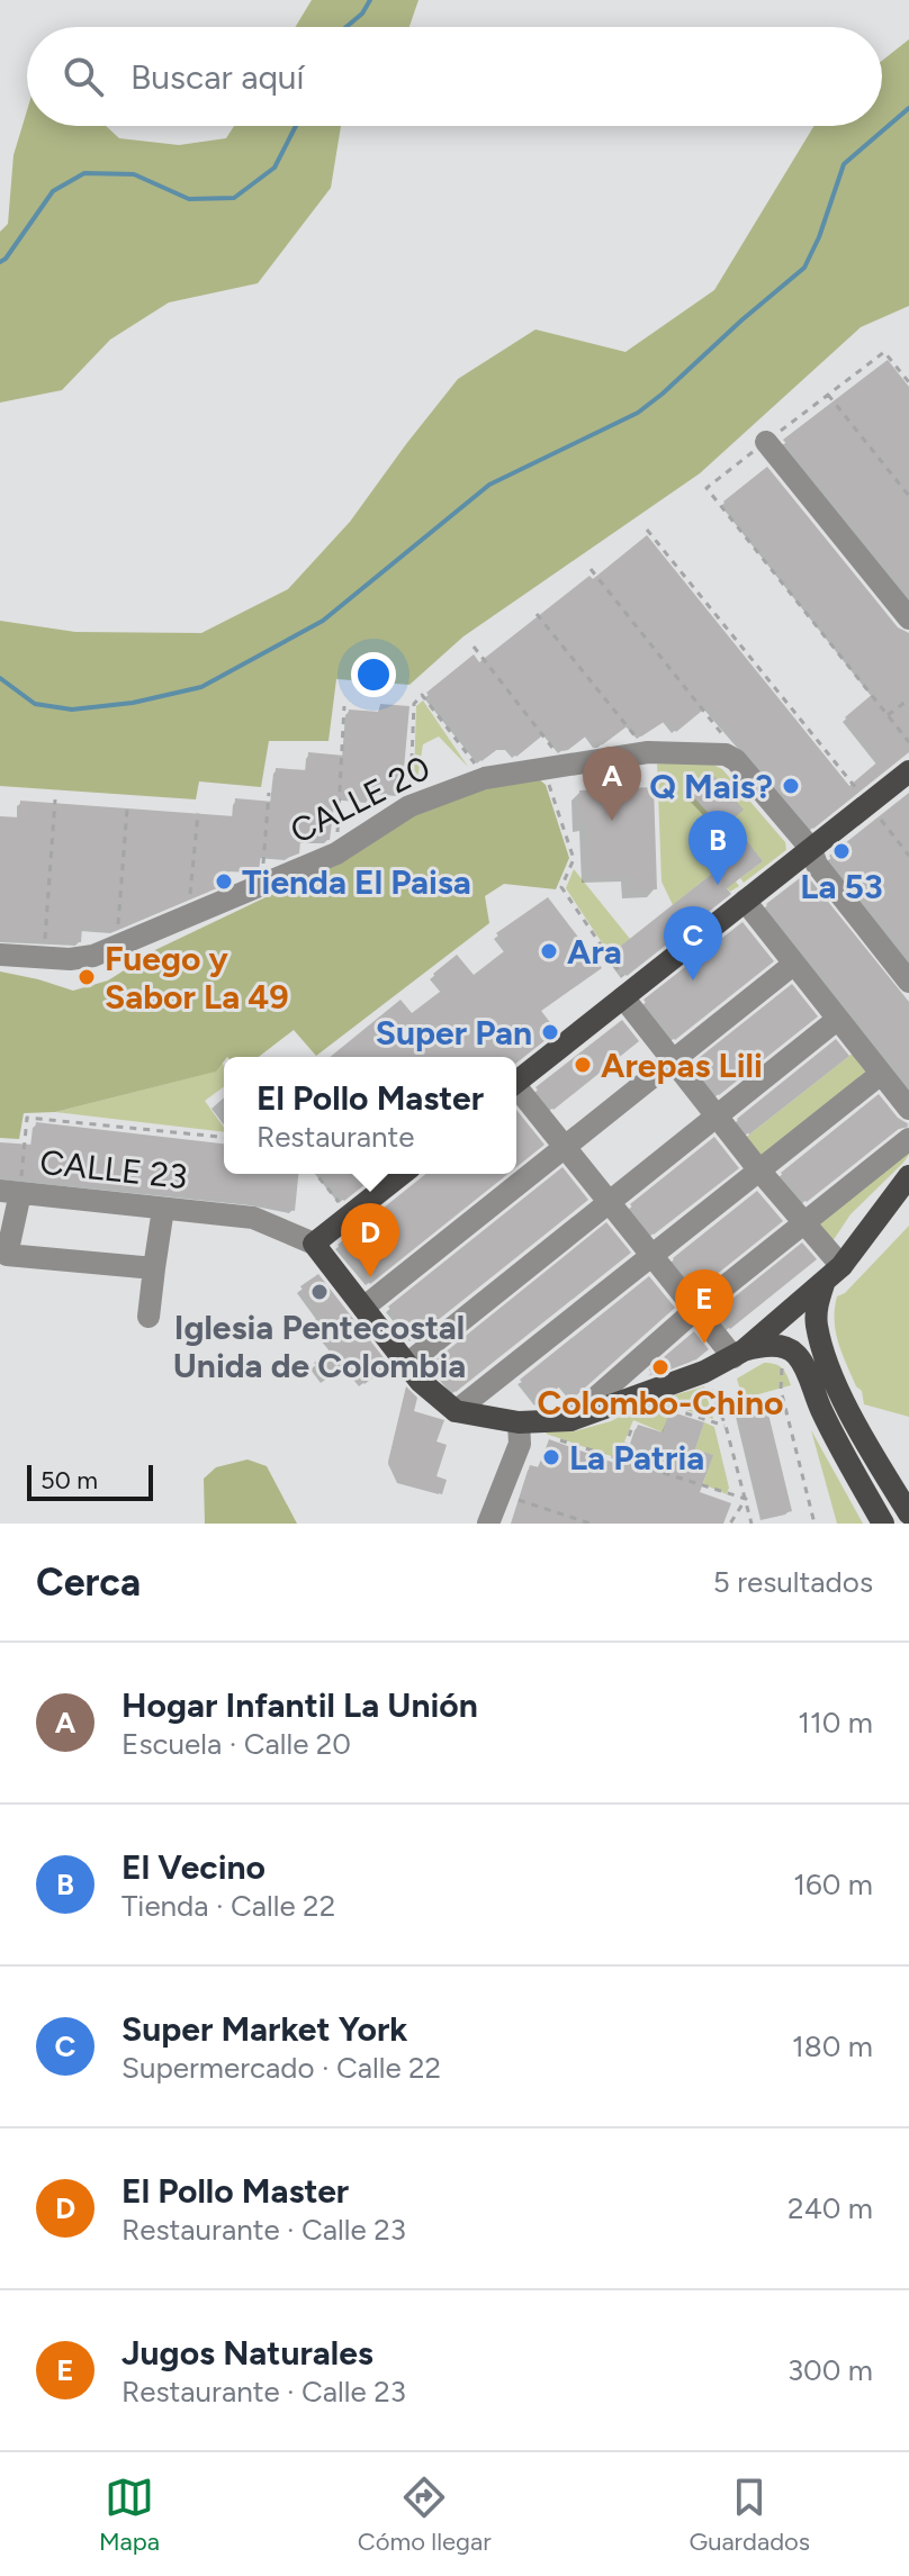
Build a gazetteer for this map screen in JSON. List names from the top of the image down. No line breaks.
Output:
{"streets":{"main road":["CALLE 23"],"street":["CALLE 20"]},"places":["Q Mais?","La 53","Tienda El Paisa","Ara","Fuego y Sabor La 49","Super Pan","Arepas Lili","Iglesia Pentecostal Unida de Colombia","Colombo-Chino","La Patria"],"scale_bar":"50 m","page":{"search":"Buscar aquí","pins":["A","B","C","D","E"],"popup":["El Pollo Master","Restaurante"],"scale":"50 m","heading":["Cerca","5 resultados"],"list":[{"mark":"A","name":"Hogar Infantil La Unión","note":"Escuela · Calle 20","value":"110 m"},{"mark":"B","name":"El Vecino","note":"Tienda · Calle 22","value":"160 m"},{"mark":"C","name":"Super Market York","note":"Supermercado · Calle 22","value":"180 m"},{"mark":"D","name":"El Pollo Master","note":"Restaurante · Calle 23","value":"240 m"},{"mark":"E","name":"Jugos Naturales","note":"Restaurante · Calle 23","value":"300 m"}],"nav":["Mapa","Cómo llegar","Guardados"]}}
